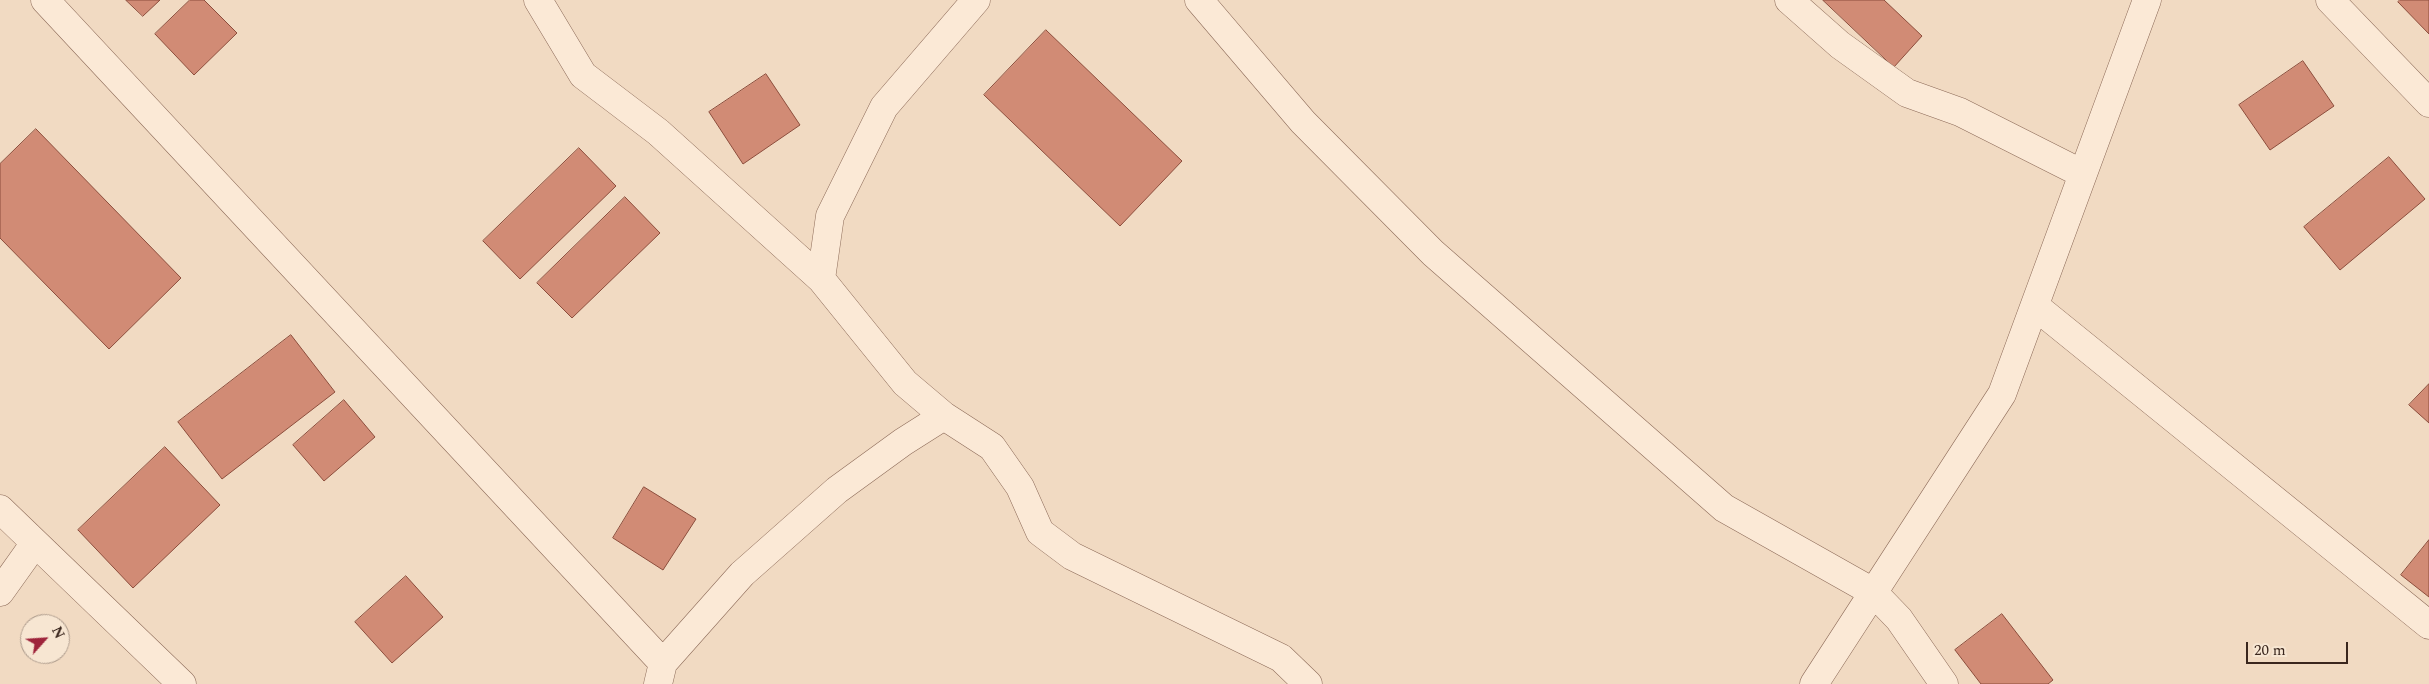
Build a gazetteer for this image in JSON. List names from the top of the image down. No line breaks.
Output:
{"scale_bar":"20 m","north":"top right"}
